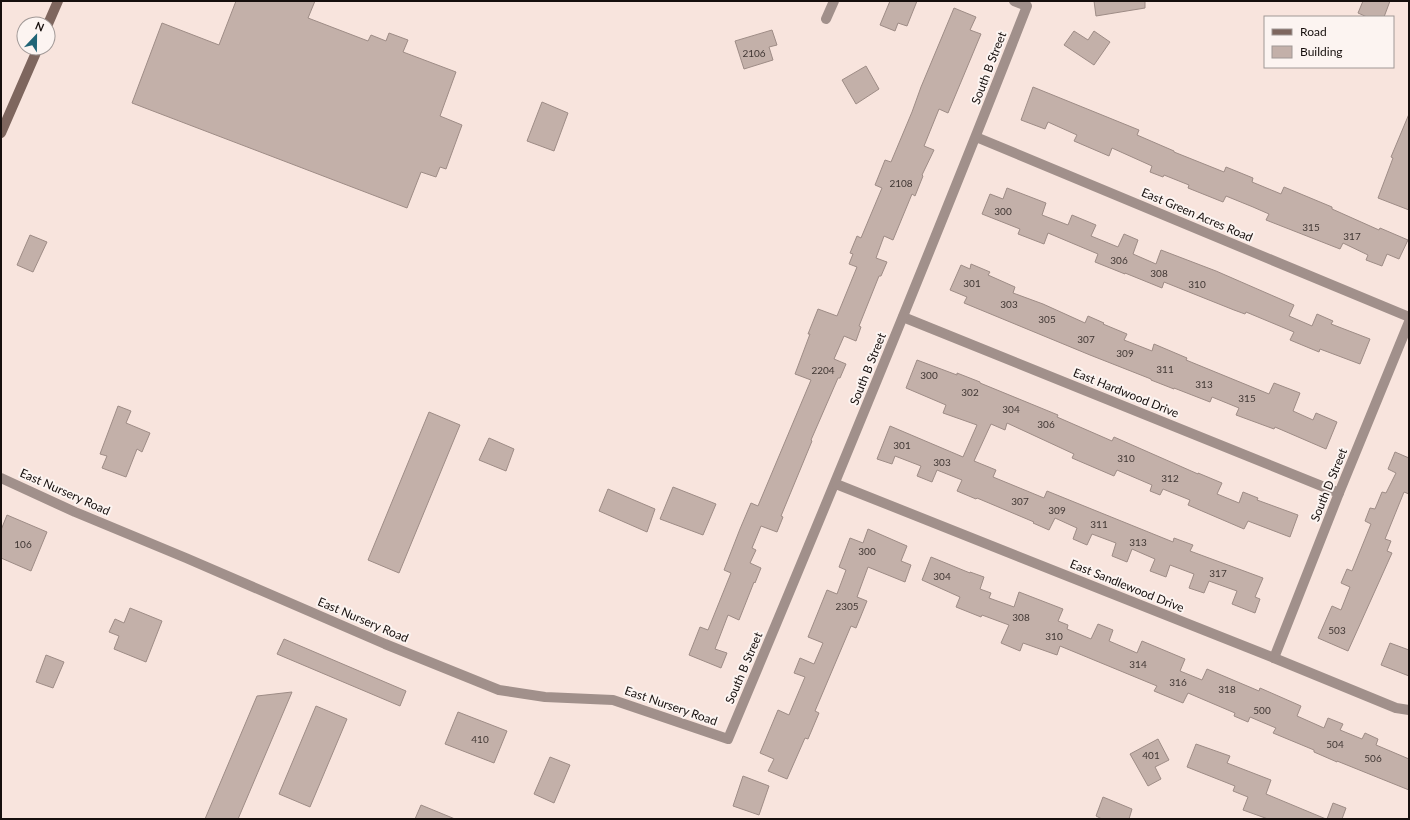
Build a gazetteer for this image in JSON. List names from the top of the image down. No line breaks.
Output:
{"streets":{"street":["South B Street","East Green Acres Road","East Hardwood Drive","South D Street","East Nursery Road","East Sandlewood Drive"]},"crossings":[["South B Street","East Green Acres Road"],["South B Street","East Hardwood Drive"],["South B Street","East Nursery Road"],["South B Street","East Sandlewood Drive"],["East Hardwood Drive","South D Street"],["South D Street","East Sandlewood Drive"]],"house_numbers":["2106","2108","300","315","317","306","308","301","310","303","305","307","309","311","2204","300","313","302","315","304","306","301","310","303","312","307","309","311","313","106","300","317","304","2305","308","503","310","314","316","318","500","410","504","401","506"],"legend":["Road","Building"],"north":"top"}
